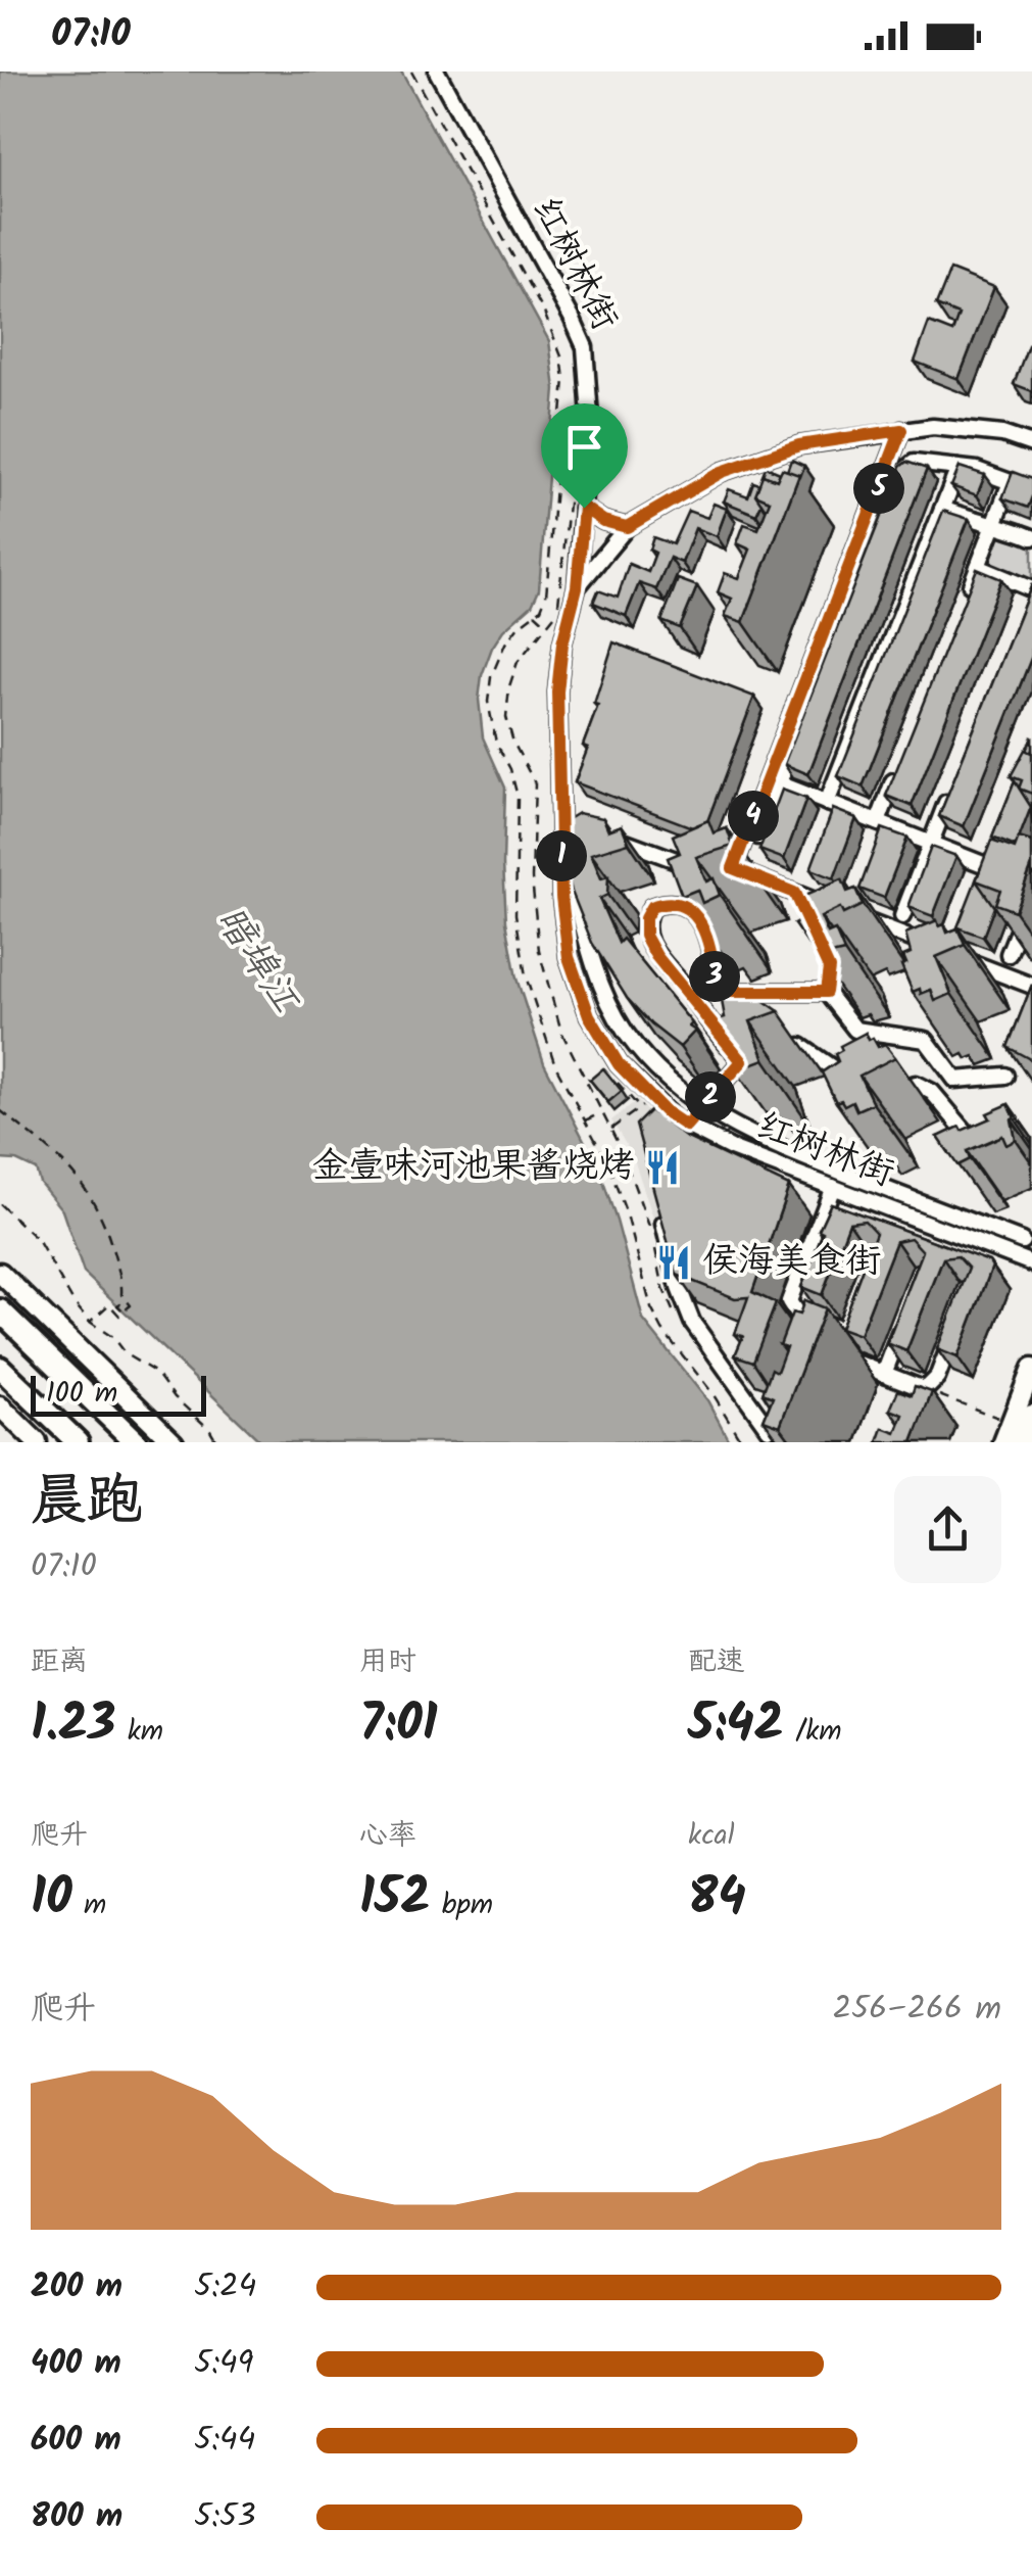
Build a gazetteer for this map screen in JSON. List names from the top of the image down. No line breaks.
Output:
{"streets":{"street":["红树林街"]},"water":["暗埠江"],"places":{"restaurant":["金壹味河池果酱烧烤","侯海美食街"]},"scale_bar":"100 m","page":{"status":"07:10","pins":["5","4","1","3","2"],"scale":"100 m","heading":["晨跑","07:10"],"stats":[["距离","1.23 km"],["用时","7:01"],["配速","5:42 /km"],["爬升","10 m"],["心率","152 bpm"],["kcal","84"]],"chart":["爬升","256–266 m"],"list":[{"name":"200 m","note":"5:24"},{"name":"400 m","note":"5:49"},{"name":"600 m","note":"5:44"},{"name":"800 m","note":"5:53"}]}}
